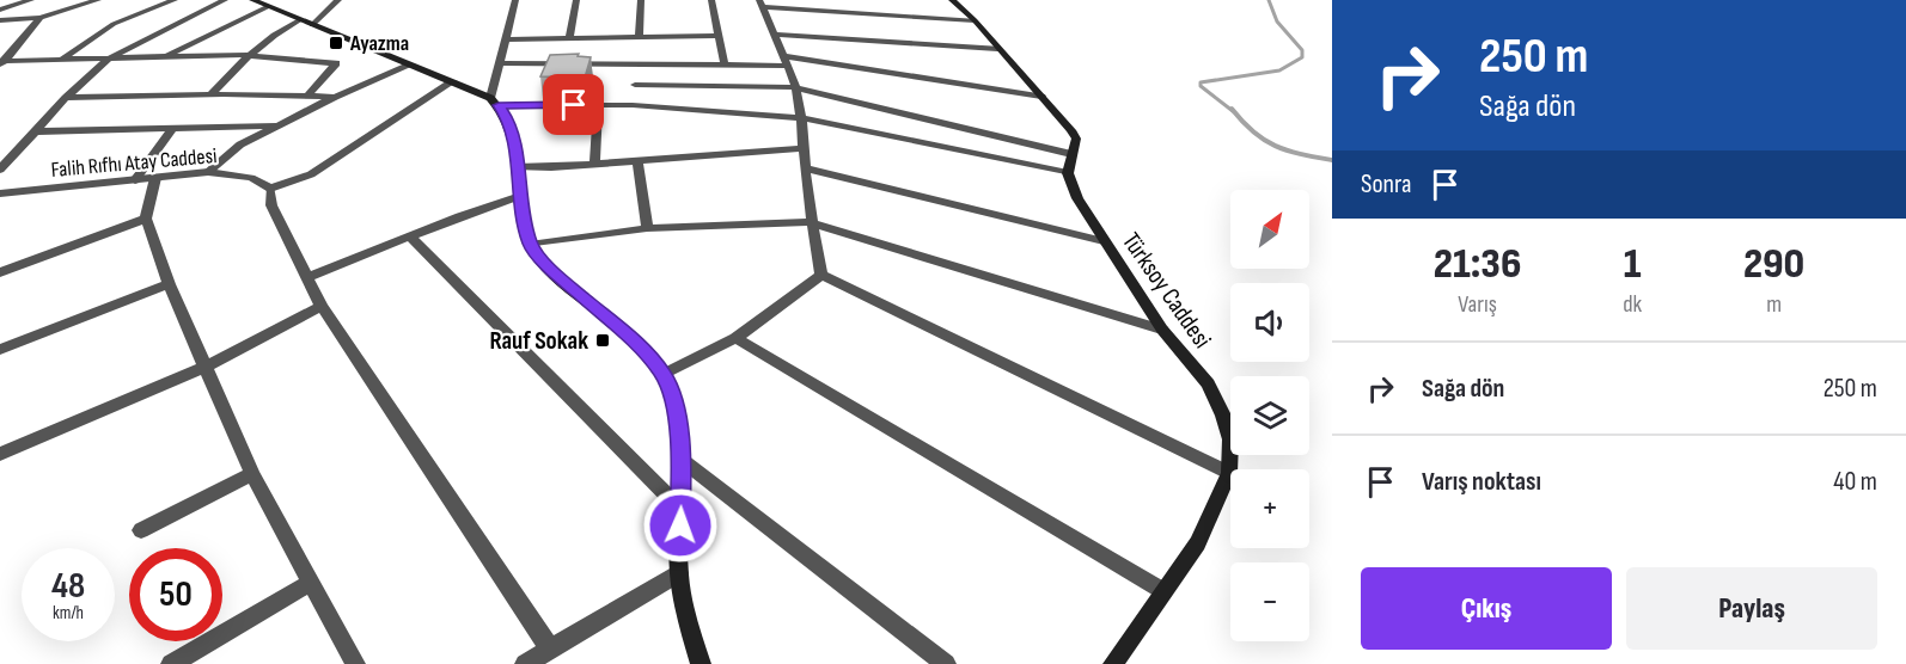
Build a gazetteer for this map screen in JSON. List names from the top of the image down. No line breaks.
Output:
{"streets":{"main road":["Türksoy Caddesi"],"street":["Falih Rıfhı Atay Caddesi"]},"places":{"transit":["Ayazma","Rauf Sokak"]},"north":"top right","page":{"turn":["250 m","Sağa dön"],"then":"Sonra","map_buttons":["+","−"],"eta":["21:36","Varış","1","dk","290","m"],"list":[{"name":"Sağa dön","value":"250 m"},{"name":"Varış noktası","value":"40 m"}],"speed":"48 km/h","limit":"50","buttons":["Çıkış","Paylaş"]}}
